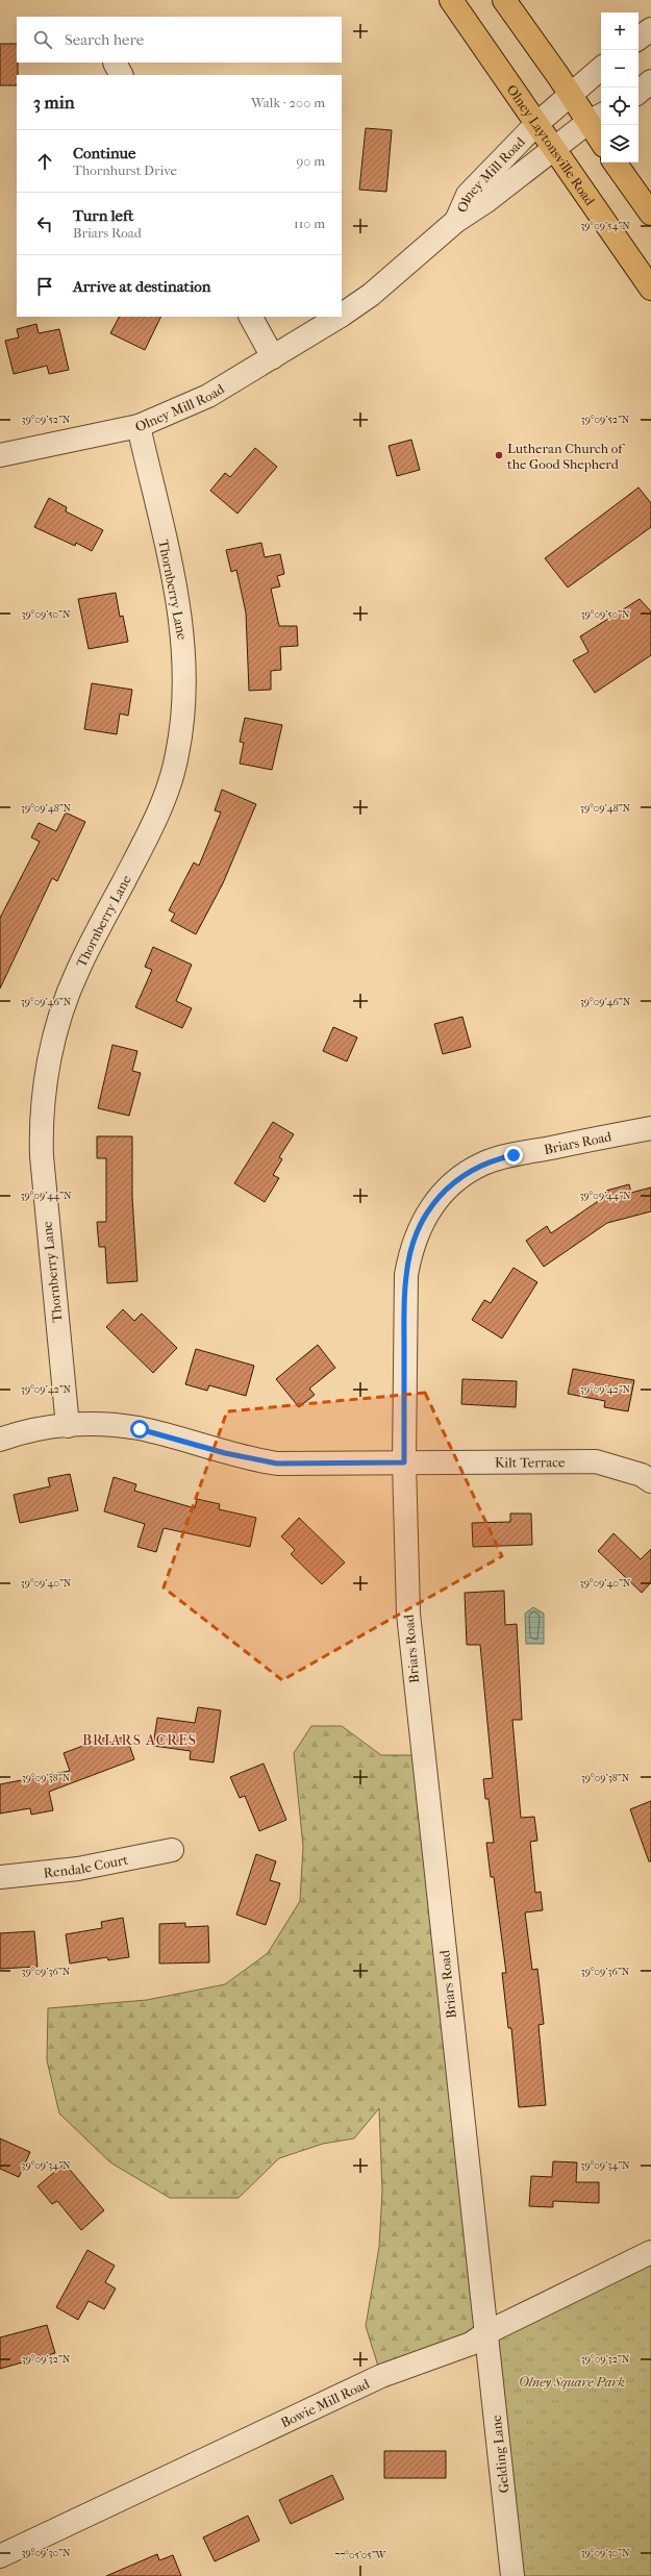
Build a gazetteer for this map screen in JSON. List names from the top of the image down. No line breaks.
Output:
{"streets":{"main road":["Olney Laytonsville Road"],"street":["Olney Mill Road","Thornberry Lane","Briars Road","Kilt Terrace","Rendale Court","Bowie Mill Road","Gelding Lane"]},"crossings":[["Olney Laytonsville Road","Olney Mill Road"],["Olney Mill Road","Thornberry Lane"],["Thornberry Lane","Kilt Terrace"],["Briars Road","Kilt Terrace"],["Briars Road","Bowie Mill Road"],["Briars Road","Gelding Lane"],["Bowie Mill Road","Gelding Lane"]],"districts":["BRIARS ACRES"],"parks":["Olney Square Park"],"places":["Lutheran Church of the Good Shepherd"],"page":{"map_buttons":["+","−"],"search":"Search here","heading":["3 min","Walk · 200 m"],"list":[["Continue","Thornhurst Drive","90 m"],["Turn left","Briars Road","110 m"],"Arrive at destination"]},"coordinates":["39°09'54\"N","39°09'52\"N","39°09'50\"N","39°09'48\"N","39°09'46\"N","39°09'44\"N","39°09'42\"N","39°09'40\"N","39°09'38\"N","39°09'36\"N","39°09'34\"N","39°09'32\"N","39°09'30\"N","77°05'05\"W"]}
